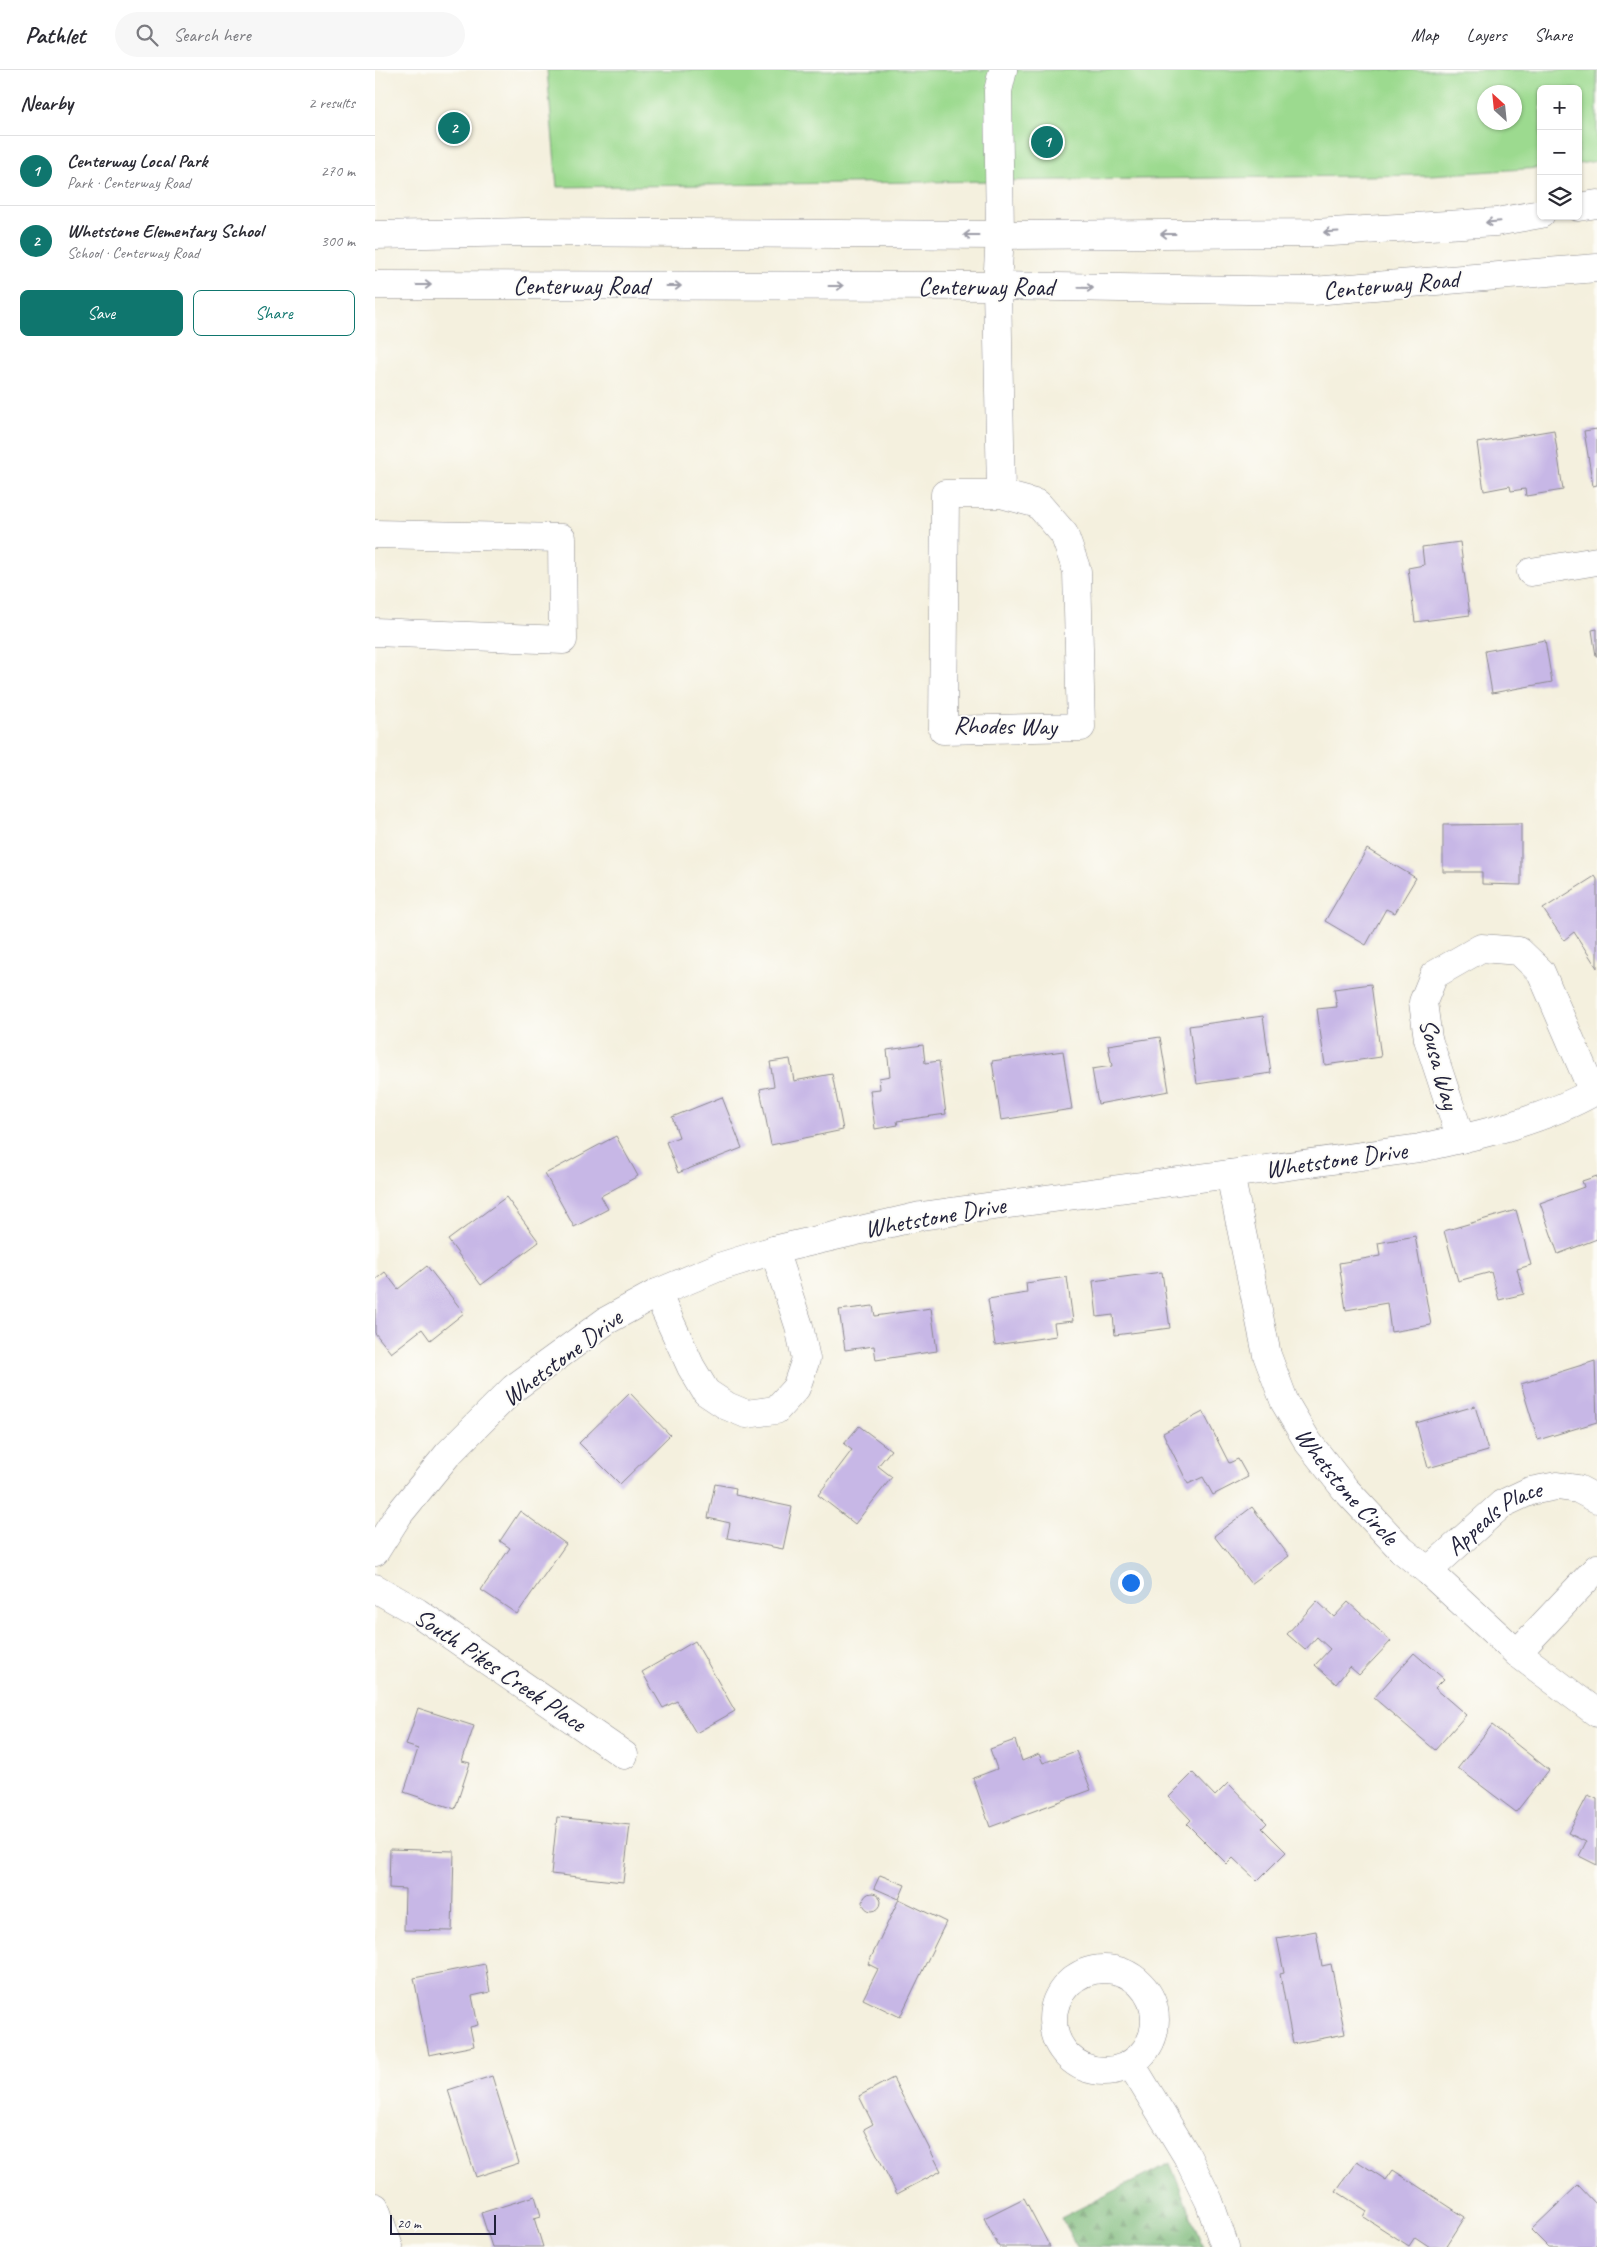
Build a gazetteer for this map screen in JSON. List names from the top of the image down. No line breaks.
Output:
{"streets":{"street":["Centerway Road","Rhodes Way","Sousa Way","Whetstone Drive","Whetstone Circle","Appeals Place","South Pikes Creek Place"]},"crossings":[["Sousa Way","Whetstone Drive"],["Whetstone Drive","Whetstone Circle"],["Whetstone Circle","Appeals Place"]],"scale_bar":"20 m","north":"top left","page":{"header":"Pathlet","search":"Search here","nav":["Map","Layers","Share"],"heading":["Nearby","2 results"],"map_buttons":["+","−"],"pins":["2","1"],"list":[{"mark":"1","name":"Centerway Local Park","note":"Park · Centerway Road","value":"270 m"},{"mark":"2","name":"Whetstone Elementary School","note":"School · Centerway Road","value":"300 m"}],"buttons":["Save","Share"],"scale":"20 m"}}
